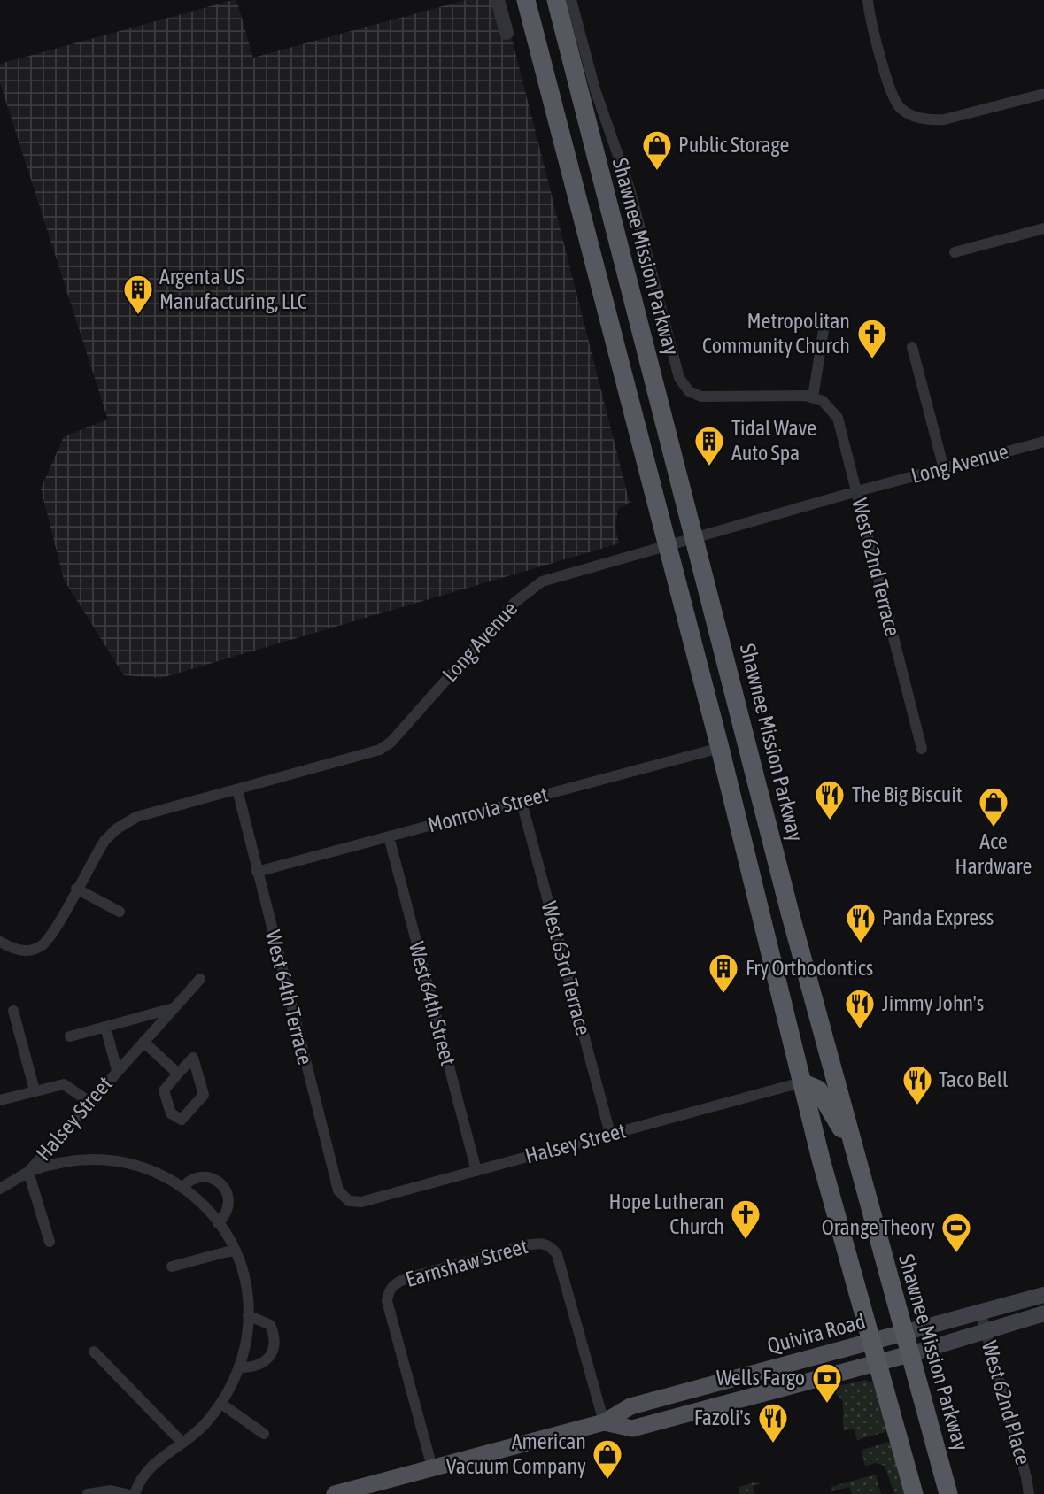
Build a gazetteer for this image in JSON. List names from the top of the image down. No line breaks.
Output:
{"streets":{"highway":["Shawnee Mission Parkway"],"main road":["Quivira Road"],"street":["Long Avenue","West 62nd Terrace","Monrovia Street","West 63rd Terrace","West 64th Terrace","West 64th Street","Halsey Street","Earnshaw Street","West 62nd Place"]},"crossings":[["Shawnee Mission Parkway","Long Avenue"],["Shawnee Mission Parkway","Quivira Road"],["Long Avenue","West 62nd Terrace"],["Long Avenue","West 64th Terrace"],["Monrovia Street","West 63rd Terrace"],["Monrovia Street","West 64th Terrace"],["Monrovia Street","West 64th Street"],["West 63rd Terrace","Halsey Street"],["West 64th Terrace","Halsey Street"],["West 64th Street","Halsey Street"],["Earnshaw Street","Quivira Road"],["Quivira Road","West 62nd Place"]],"places":{"shop":["Public Storage","Ace Hardware","American Vacuum Company"],"building":["Argenta US Manufacturing, LLC","Tidal Wave Auto Spa","Fry Orthodontics"],"church":["Metropolitan Community Church","Hope Lutheran Church"],"restaurant":["The Big Biscuit","Panda Express","Jimmy John's","Taco Bell","Fazoli's"],"sports":["Orange Theory"],"bank":["Wells Fargo"]}}
